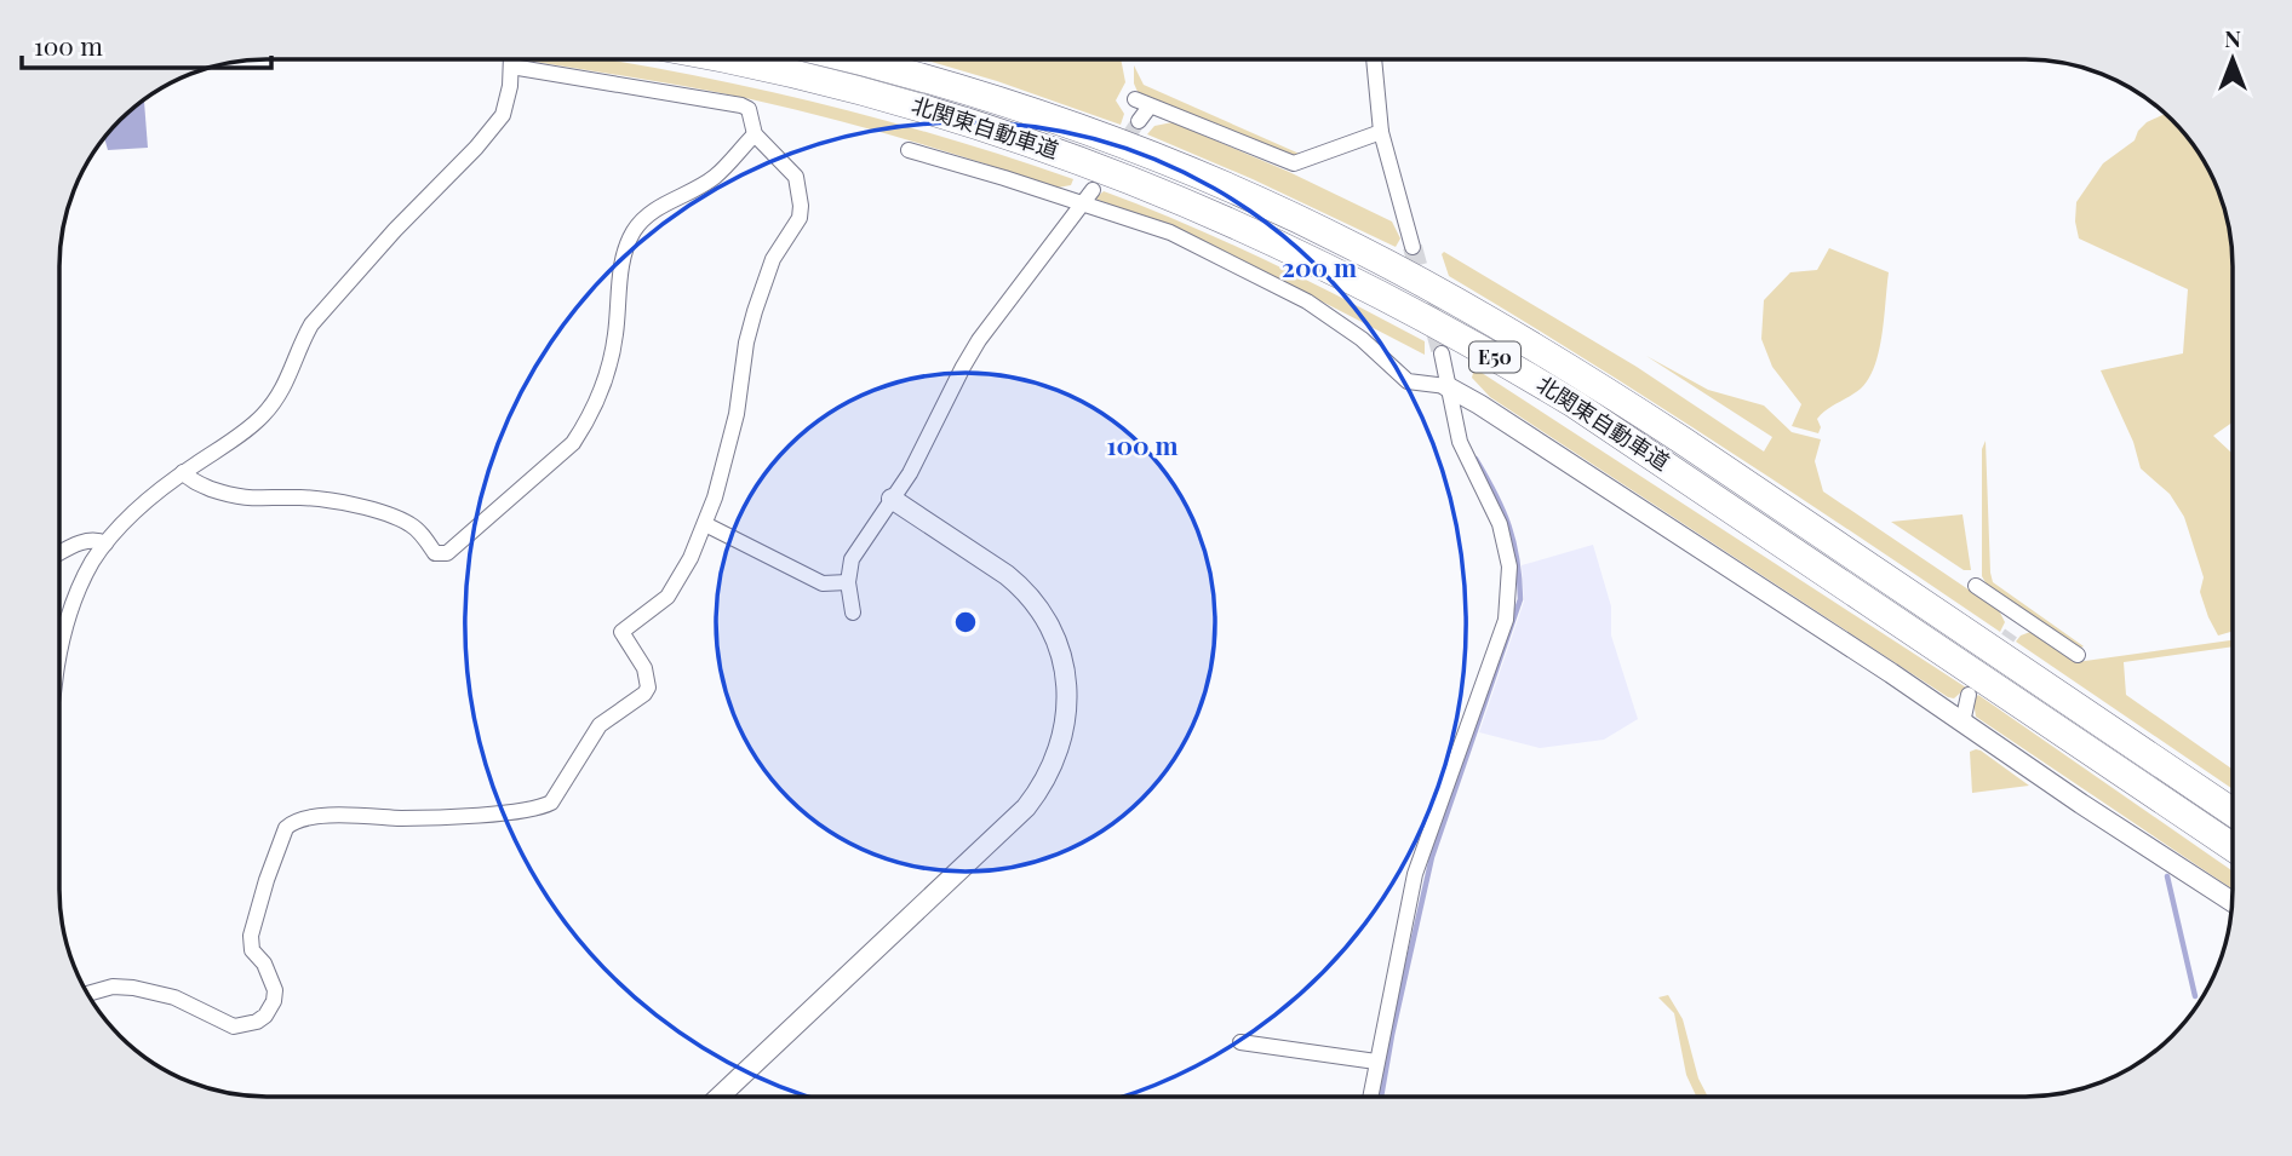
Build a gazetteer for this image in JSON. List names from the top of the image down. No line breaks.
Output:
{"streets":{"highway":["北関東自動車道","E50"]},"scale_bar":"100 m","north":"top","rings":["200 m","100 m"]}
